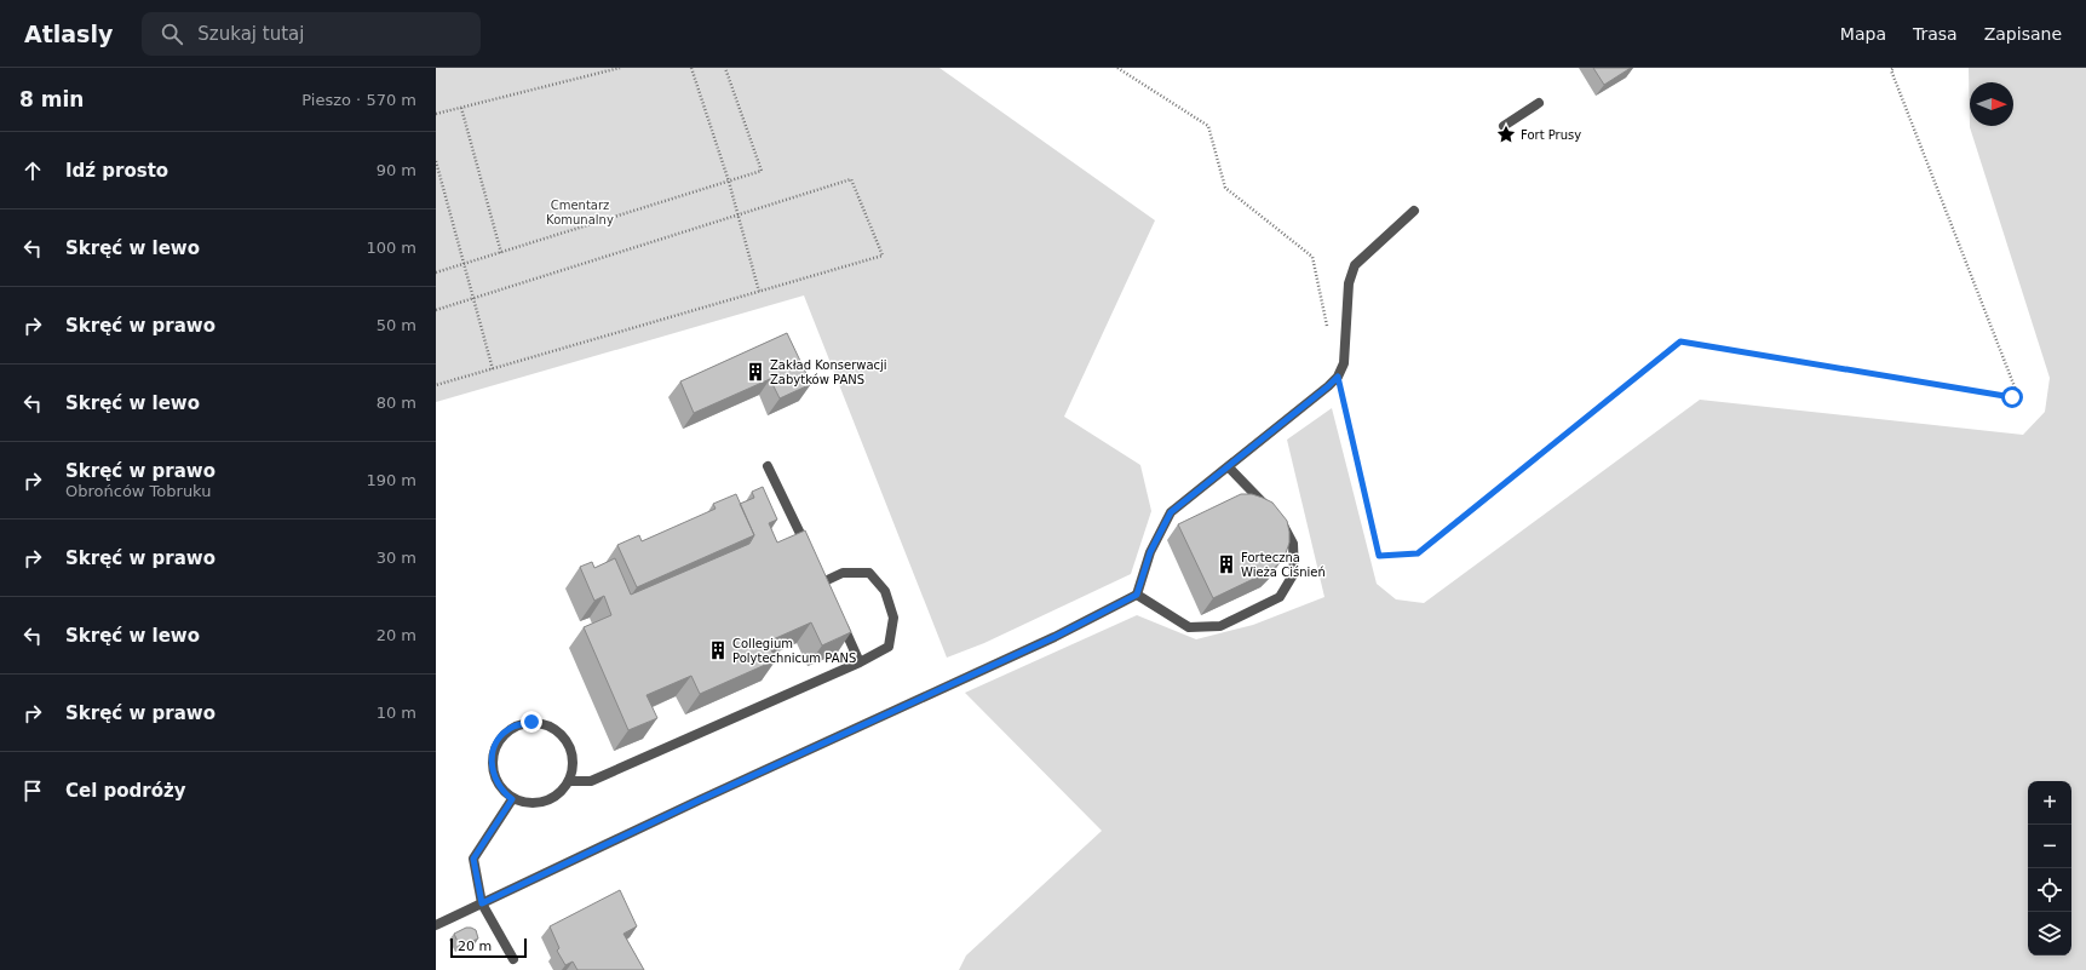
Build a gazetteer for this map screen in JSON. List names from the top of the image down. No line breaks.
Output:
{"parks":["Cmentarz Komunalny"],"places":{"place":["Fort Prusy"],"building":["Zakład Konserwacji Zabytków PANS","Forteczna Wieża Ciśnień","Collegium Polytechnicum PANS"]},"scale_bar":"20 m","north":"right","page":{"header":"Atlasly","search":"Szukaj tutaj","nav":["Mapa","Trasa","Zapisane"],"heading":["8 min","Pieszo · 570 m"],"list":[["Idź prosto","90 m"],["Skręć w lewo","100 m"],["Skręć w prawo","50 m"],["Skręć w lewo","80 m"],["Skręć w prawo","Obrońców Tobruku","190 m"],["Skręć w prawo","30 m"],["Skręć w lewo","20 m"],["Skręć w prawo","10 m"],"Cel podróży"],"map_buttons":["+","−"],"scale":"20 m"}}
